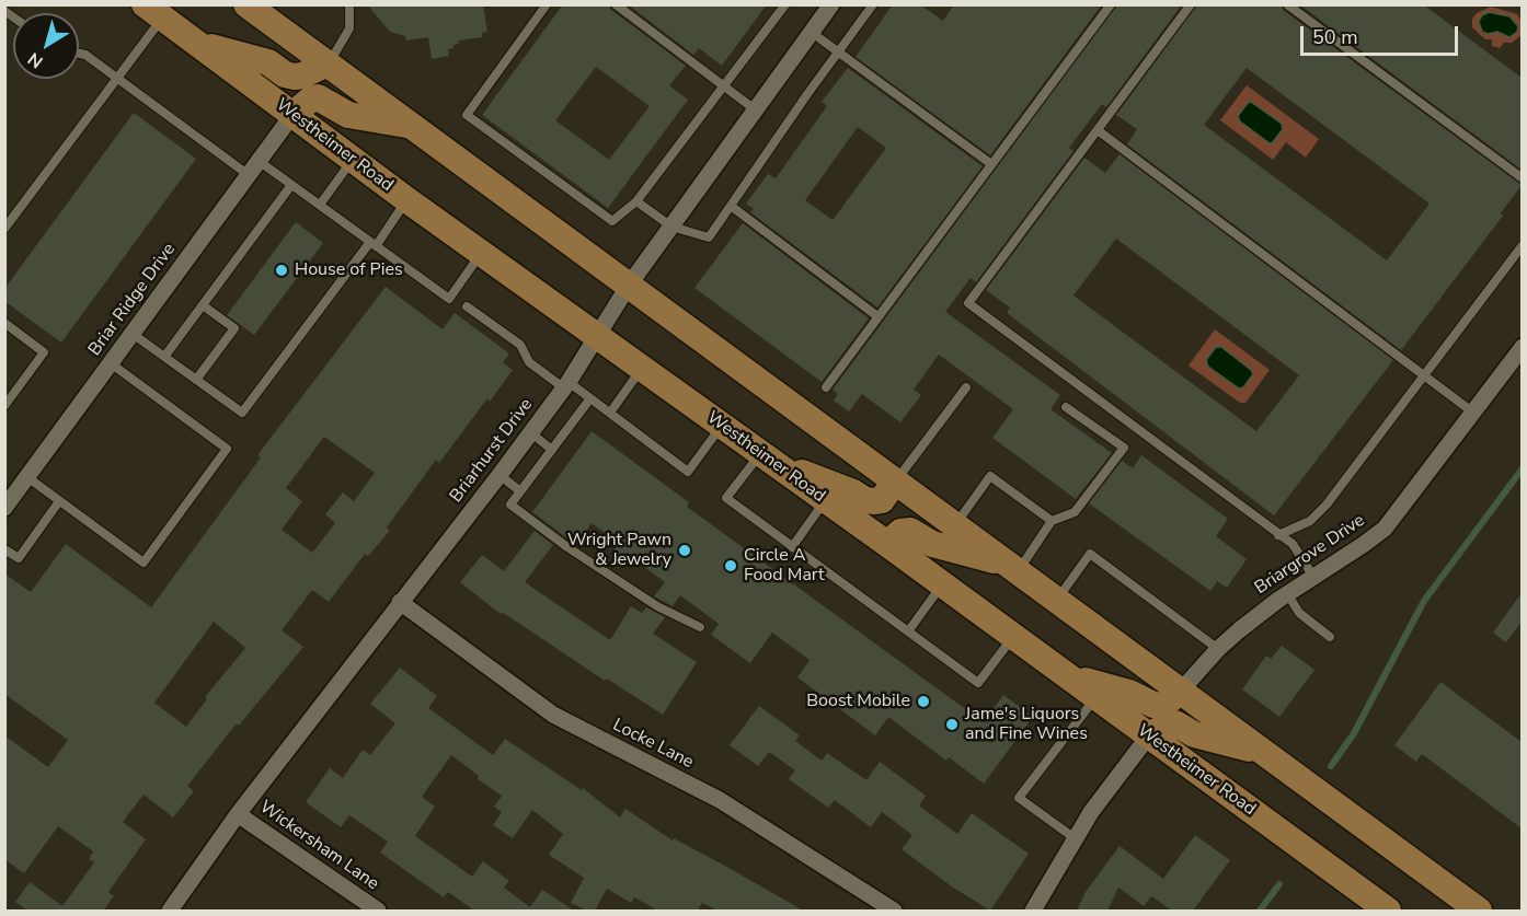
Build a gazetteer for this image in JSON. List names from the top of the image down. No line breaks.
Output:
{"streets":{"main road":["Westheimer Road"],"street":["Briar Ridge Drive","Briarhurst Drive","Briargrove Drive","Locke Lane","Wickersham Lane"]},"crossings":[["Westheimer Road","Briar Ridge Drive"],["Westheimer Road","Briarhurst Drive"],["Briarhurst Drive","Locke Lane"],["Briarhurst Drive","Wickersham Lane"]],"places":["House of Pies","Wright Pawn & Jewelry","Circle A Food Mart","Boost Mobile","Jame's Liquors and Fine Wines"],"scale_bar":"50 m","north":"bottom left"}
